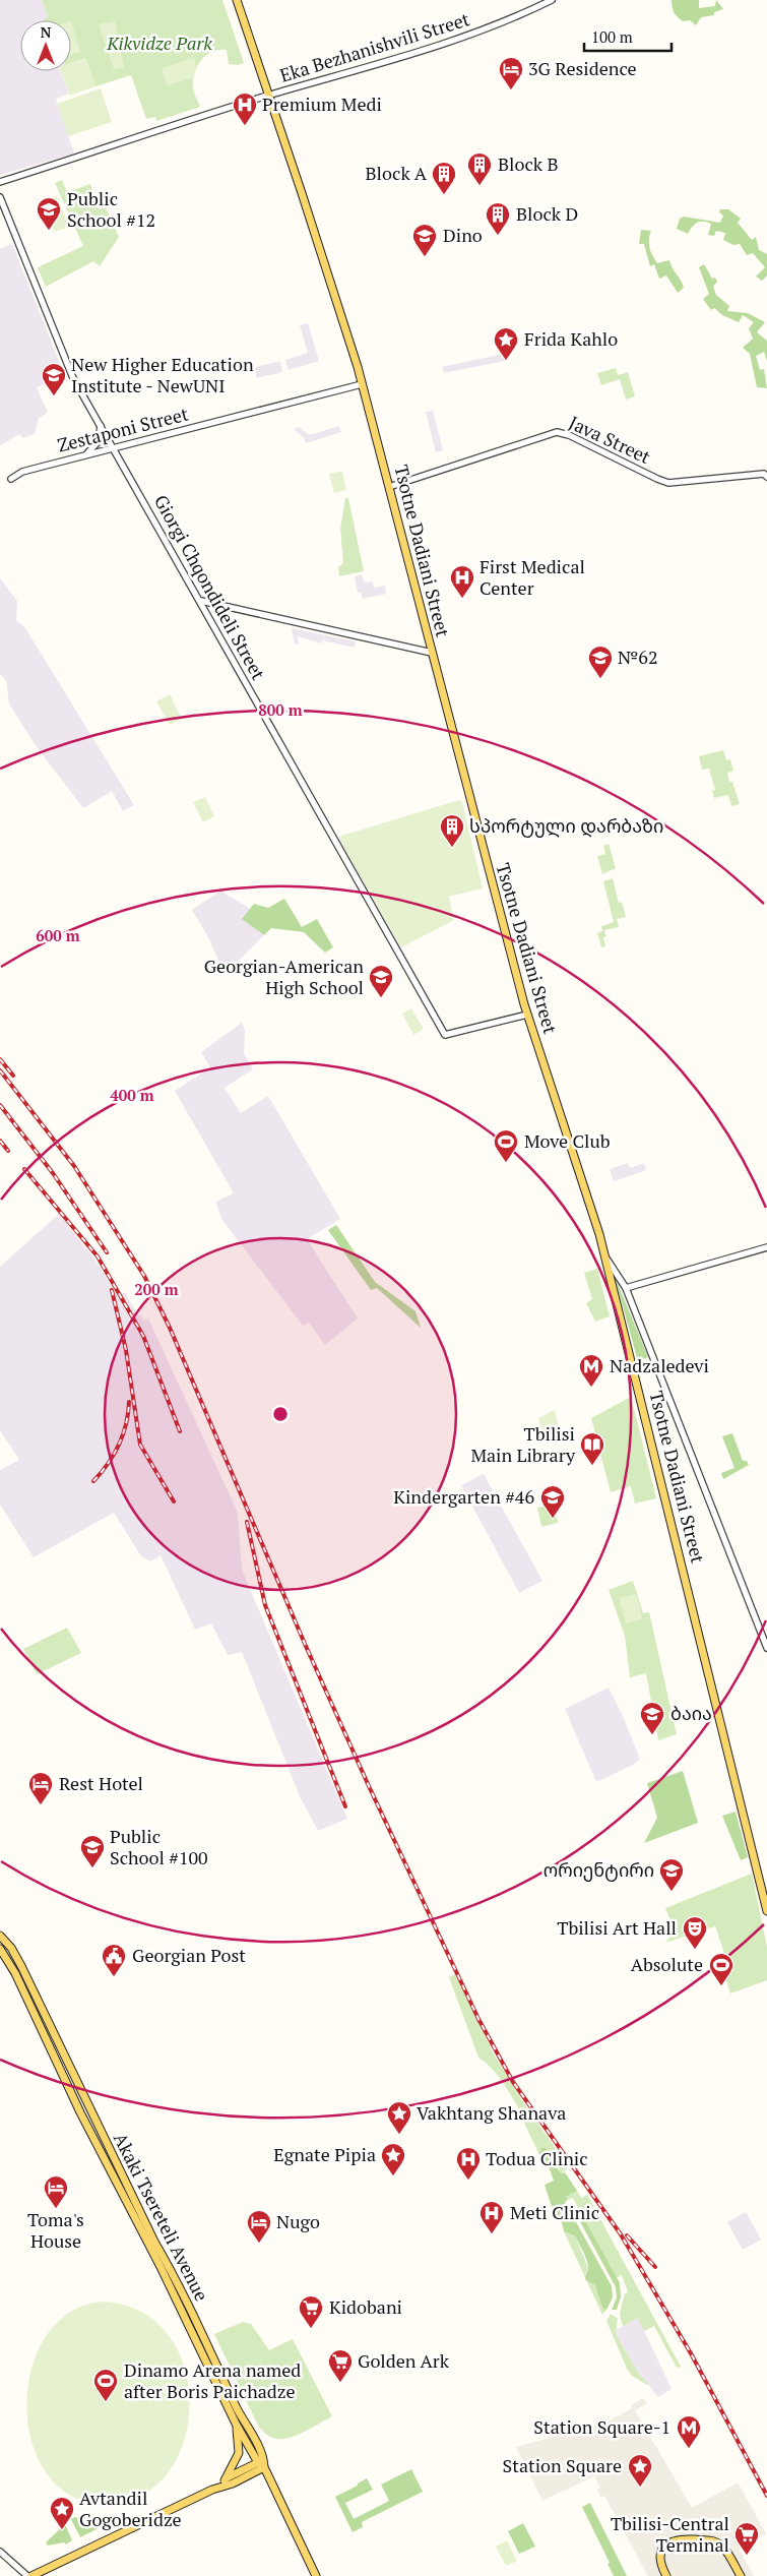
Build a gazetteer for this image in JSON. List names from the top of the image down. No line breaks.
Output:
{"streets":{"main road":["Tsotne Dadiani Street","Akaki Tsereteli Avenue"],"street":["Eka Bezhanishvili Street","Zestaponi Street","Java Street","Giorgi Chqondideli Street"]},"crossings":[["Eka Bezhanishvili Street","Tsotne Dadiani Street"],["Zestaponi Street","Tsotne Dadiani Street"],["Zestaponi Street","Giorgi Chqondideli Street"],["Java Street","Tsotne Dadiani Street"],["Tsotne Dadiani Street","Giorgi Chqondideli Street"]],"parks":["Kikvidze Park"],"places":{"hotel":["3G Residence","Rest Hotel","Toma's House","Nugo"],"hospital":["Premium Medi","First Medical Center","Todua Clinic","Meti Clinic"],"building":["Block B","Block A","Block D","სპორტული დარბაზი"],"school or university":["Public School #12","Dino","New Higher Education Institute - NewUNI","№62","Georgian-American High School","Kindergarten #46","ბაია","Public School #100","ორიენტირი"],"place":["Frida Kahlo","Vakhtang Shanava","Egnate Pipia","Station Square","Avtandil Gogoberidze"],"sports":["Move Club","Absolute","Dinamo Arena named after Boris Paichadze"],"metro station":["Nadzaledevi","Station Square-1"],"library":["Tbilisi Main Library"],"theatre":["Tbilisi Art Hall"],"public building":["Georgian Post"],"supermarket":["Kidobani","Golden Ark","Tbilisi-Central Terminal"]},"scale_bar":"100 m","north":"top","rings":["800 m","600 m","400 m","200 m"]}
